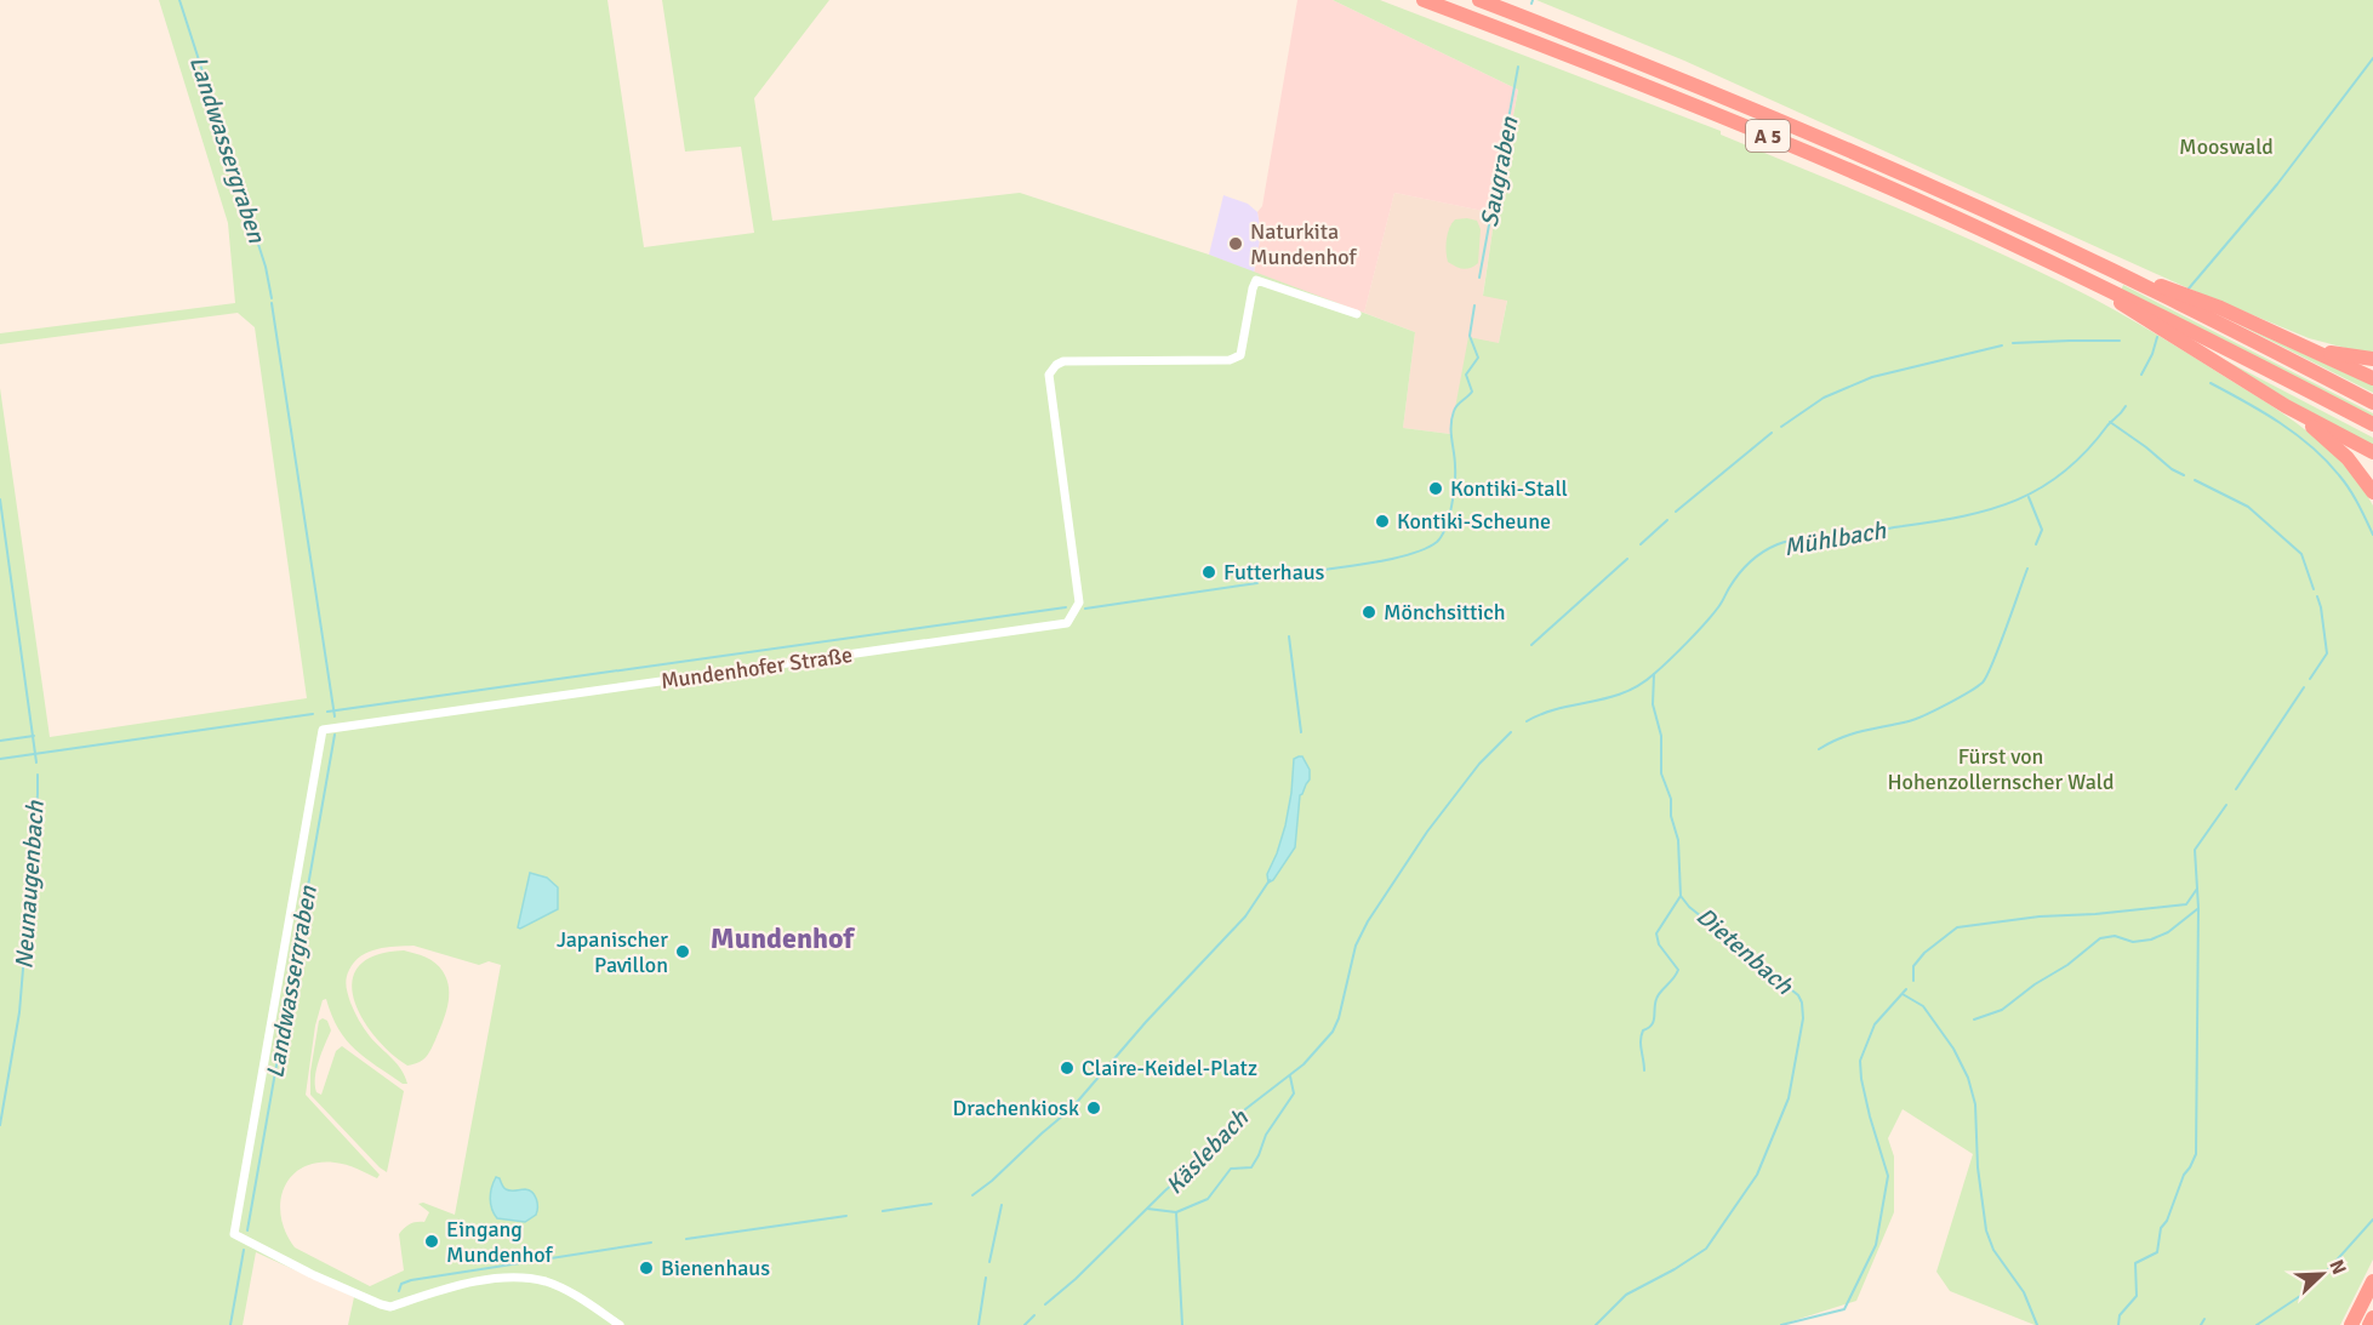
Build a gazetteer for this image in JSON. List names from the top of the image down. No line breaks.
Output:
{"streets":{"highway":["A 5"],"street":["Mundenhofer Straße"]},"districts":["Mundenhof"],"water":["Landwassergraben","Saugraben","Mühlbach","Neunaugenbach","Dietenbach","Käslebach"],"parks":["Mooswald","Fürst von Hohenzollernscher Wald"],"places":["Naturkita Mundenhof","Kontiki-Stall","Kontiki-Scheune","Futterhaus","Mönchsittich","Japanischer Pavillon","Claire-Keidel-Platz","Drachenkiosk","Eingang Mundenhof","Bienenhaus"],"north":"top right"}
